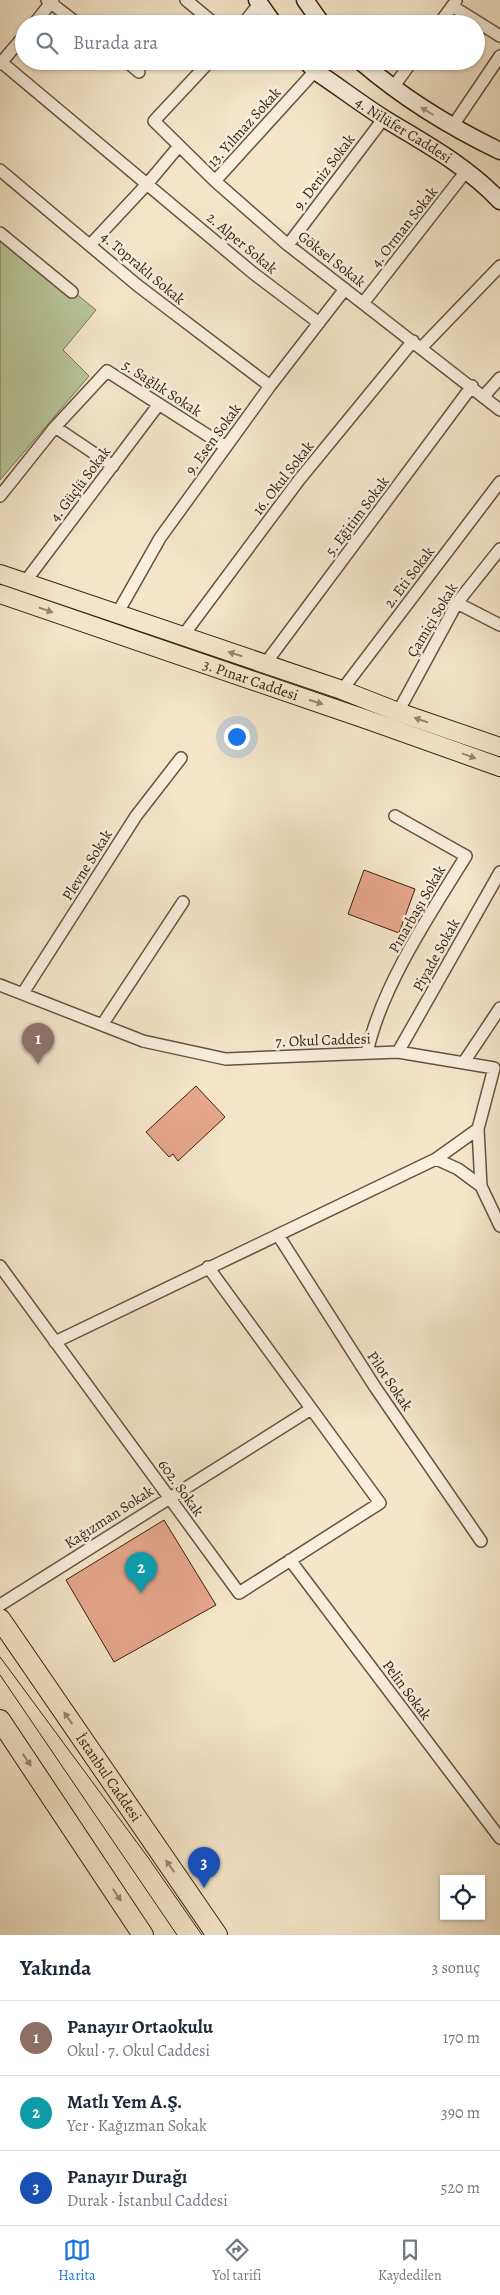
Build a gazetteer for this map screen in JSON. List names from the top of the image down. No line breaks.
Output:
{"streets":{"highway":["İstanbul Caddesi"],"main road":["4. Nilüfer Caddesi","3. Pınar Caddesi"],"street":["13. Yılmaz Sokak","9. Deniz Sokak","4. Orman Sokak","2. Alper Sokak","Göksel Sokak","4. Topraklı Sokak","5. Sağlık Sokak","9. Esen Sokak","16. Okul Sokak","4. Güçlü Sokak","5. Eğitim Sokak","2. Eti Sokak","Çamiçi Sokak","Plevne Sokak","Pınarbaşı Sokak","Piyade Sokak","7. Okul Caddesi","Pilot Sokak","602. Sokak","Kağızman Sokak","Pelin Sokak"]},"crossings":[["13. Yılmaz Sokak","Göksel Sokak"],["4. Nilüfer Caddesi","9. Deniz Sokak"],["4. Nilüfer Caddesi","4. Orman Sokak"],["9. Deniz Sokak","Göksel Sokak"],["4. Orman Sokak","Göksel Sokak"],["2. Alper Sokak","9. Esen Sokak"],["Göksel Sokak","9. Esen Sokak"],["Göksel Sokak","16. Okul Sokak"],["Göksel Sokak","5. Eğitim Sokak"],["4. Topraklı Sokak","9. Esen Sokak"],["5. Sağlık Sokak","9. Esen Sokak"],["5. Sağlık Sokak","4. Güçlü Sokak"],["Plevne Sokak","7. Okul Caddesi"],["Pınarbaşı Sokak","7. Okul Caddesi"],["Piyade Sokak","7. Okul Caddesi"],["602. Sokak","Kağızman Sokak"],["602. Sokak","Pelin Sokak"]],"page":{"search":"Burada ara","pins":["1","2","3"],"heading":["Yakında","3 sonuç"],"list":[{"mark":"1","name":"Panayır Ortaokulu","note":"Okul · 7. Okul Caddesi","value":"170 m"},{"mark":"2","name":"Matlı Yem A.Ş.","note":"Yer · Kağızman Sokak","value":"390 m"},{"mark":"3","name":"Panayır Durağı","note":"Durak · İstanbul Caddesi","value":"520 m"}],"nav":["Harita","Yol tarifi","Kaydedilen"]}}
